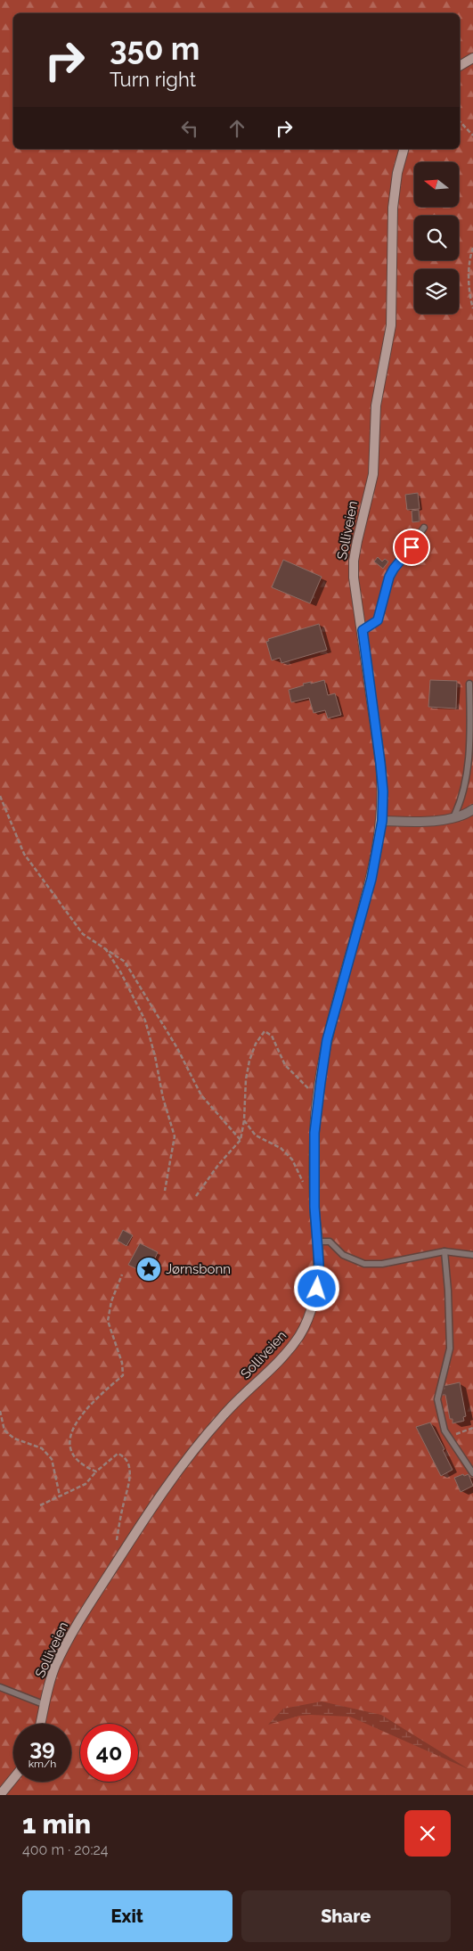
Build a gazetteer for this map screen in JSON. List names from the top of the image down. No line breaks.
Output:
{"streets":{"street":["Solliveien"]},"places":{"place":["Jørnsbonn"]},"north":"left","page":{"turn":["350 m","Turn right"],"speed":"39 km/h","limit":"40","heading":["1 min","400 m · 20:24"],"buttons":["Exit","Share"]}}
